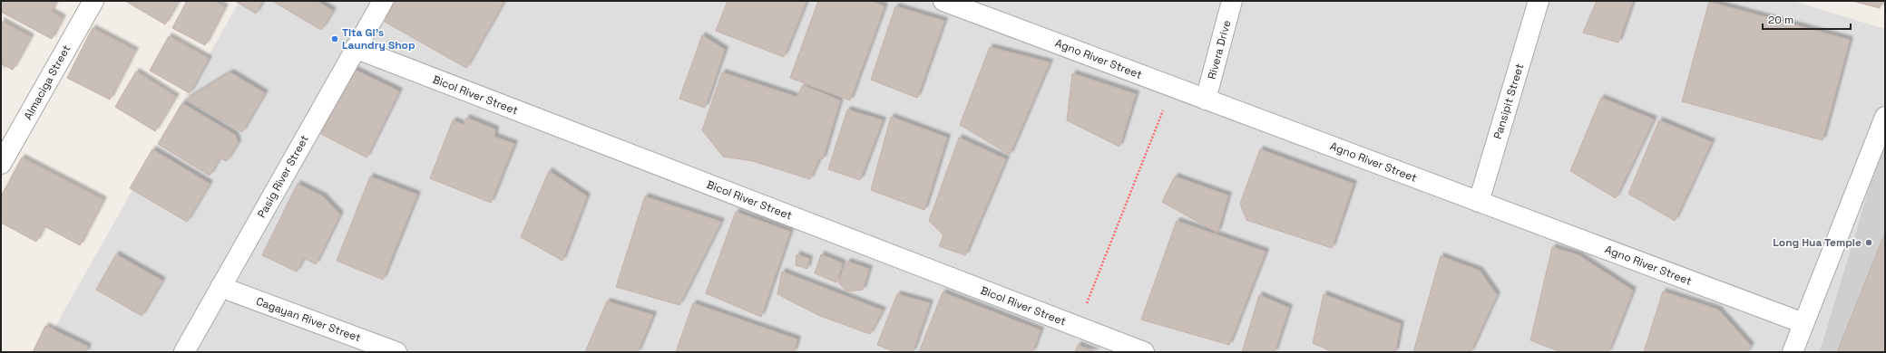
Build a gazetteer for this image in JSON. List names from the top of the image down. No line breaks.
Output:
{"streets":{"street":["Rivera Drive","Agno River Street","Almaciga Street","Bicol River Street","Pansipit Street","Pasig River Street","Cagayan River Street"]},"crossings":[["Rivera Drive","Agno River Street"],["Agno River Street","Pansipit Street"],["Bicol River Street","Pasig River Street"],["Pasig River Street","Cagayan River Street"]],"places":["Tita Gi's Laundry Shop","Long Hua Temple"],"scale_bar":"20 m"}
